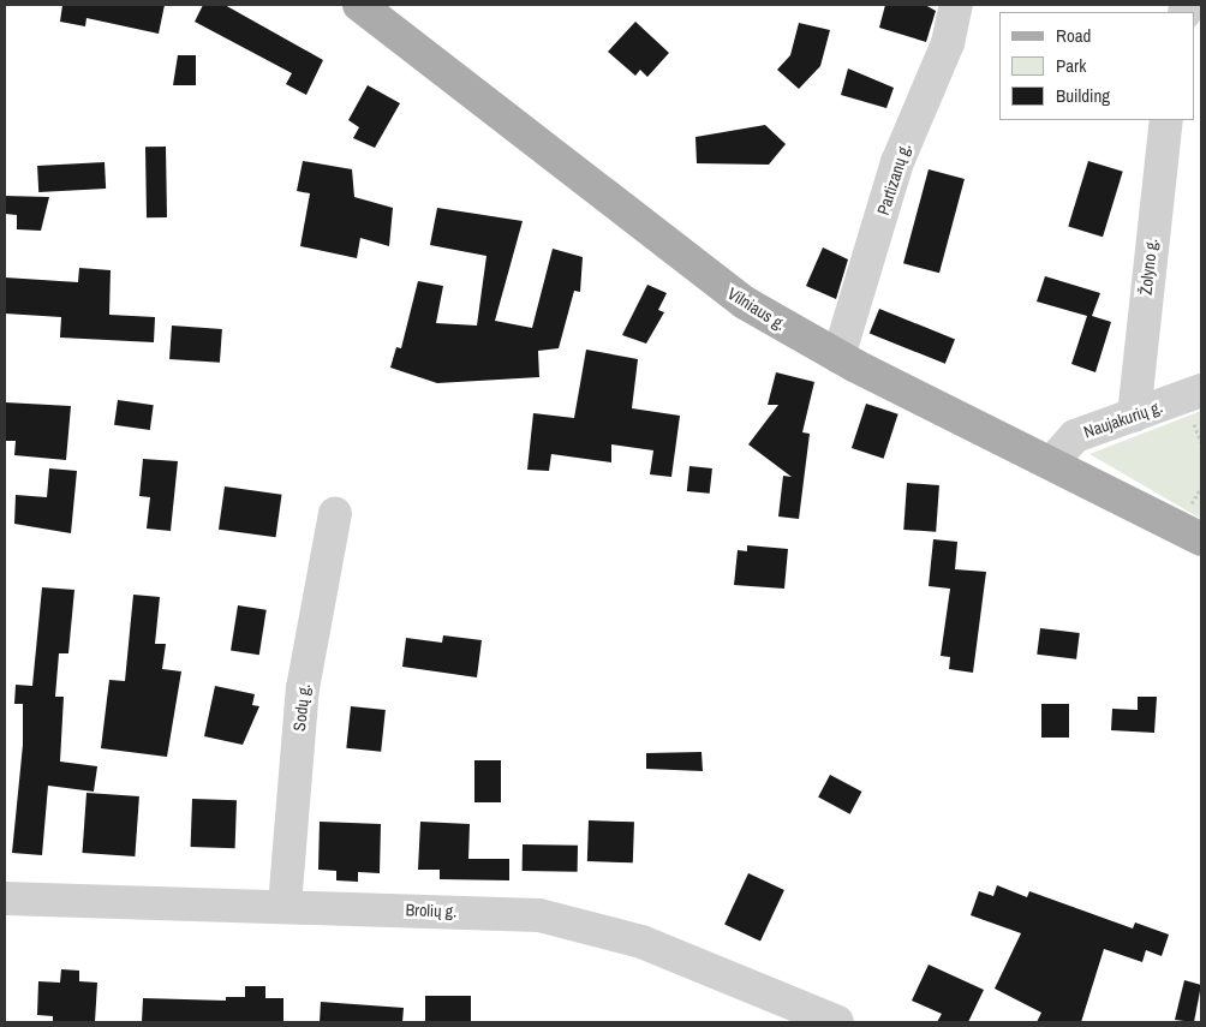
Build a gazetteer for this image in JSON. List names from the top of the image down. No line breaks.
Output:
{"streets":{"main road":["Vilniaus g."],"street":["Partizanų g.","Žolyno g.","Naujakurių g.","Sodų g.","Brolių g."]},"crossings":[["Partizanų g.","Vilniaus g."],["Žolyno g.","Naujakurių g."],["Vilniaus g.","Naujakurių g."],["Sodų g.","Brolių g."]],"legend":["Road","Park","Building"]}
